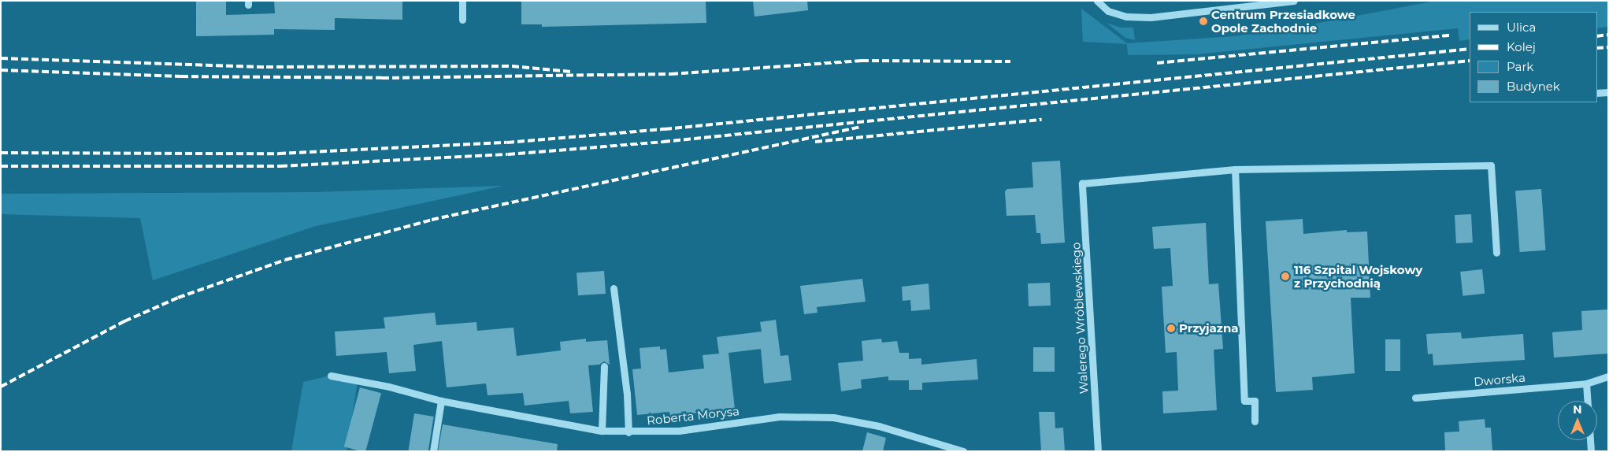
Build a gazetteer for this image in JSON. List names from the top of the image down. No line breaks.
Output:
{"streets":{"street":["Walerego Wróblewskiego","Dworska","Roberta Morysa"]},"places":["Centrum Przesiadkowe Opole Zachodnie","116 Szpital Wojskowy z Przychodnią","Przyjazna"],"legend":["Ulica","Kolej","Park","Budynek"],"north":"top"}
